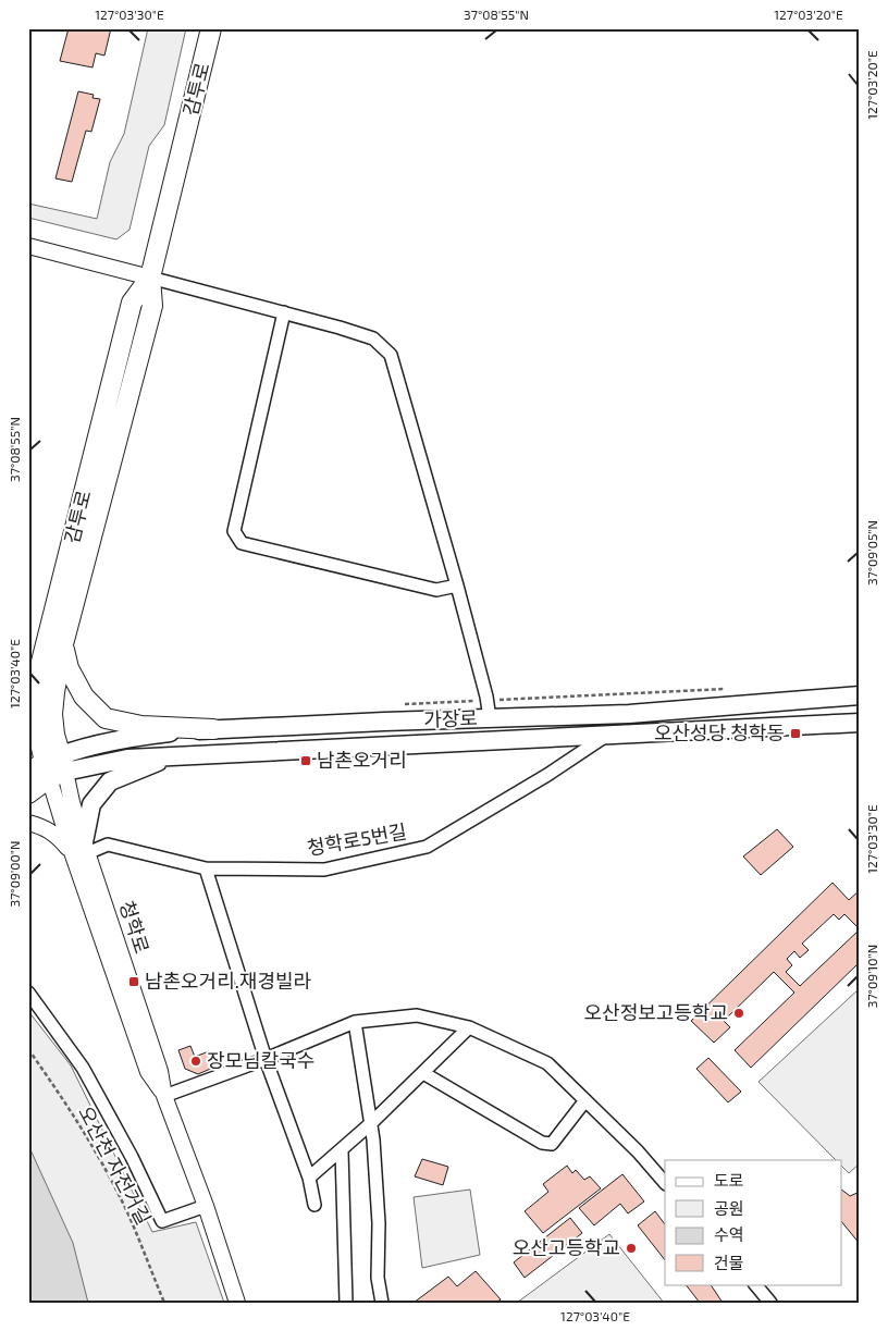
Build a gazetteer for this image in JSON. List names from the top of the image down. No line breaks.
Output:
{"streets":{"main road":["감투로","가장로"],"street":["청학로5번길","청학로"],"path":["오산천 자전거길"]},"crossings":[["감투로","가장로"],["감투로","청학로"],["가장로","청학로5번길"],["가장로","청학로"],["청학로5번길","청학로"]],"places":{"transit":["오산성당.청학동","남촌오거리","남촌오거리.재경빌라"],"other":["오산정보고등학교","장모님칼국수","오산고등학교"]},"legend":["도로","공원","수역","건물"],"coordinates":["127°03'30\"E","37°08'55\"N","127°03'20\"E","37°09'05\"N","127°03'40\"E","37°09'00\"N","37°09'10\"N"]}
